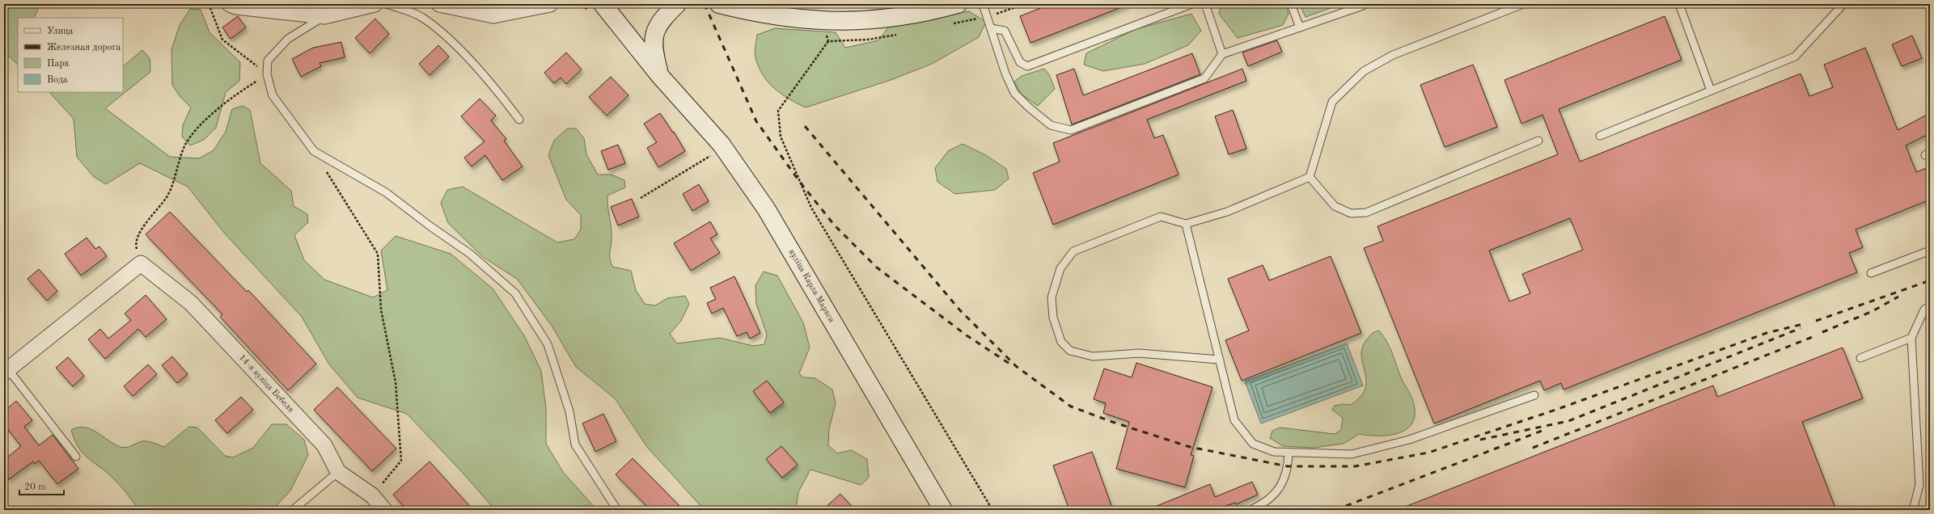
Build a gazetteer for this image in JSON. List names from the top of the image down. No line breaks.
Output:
{"streets":{"main road":["вуліца Карла Маркса"],"street":["14-я вуліца Бебеля"]},"legend":["Улица","Железная дорога","Парк","Вода"],"scale_bar":"20 m"}
